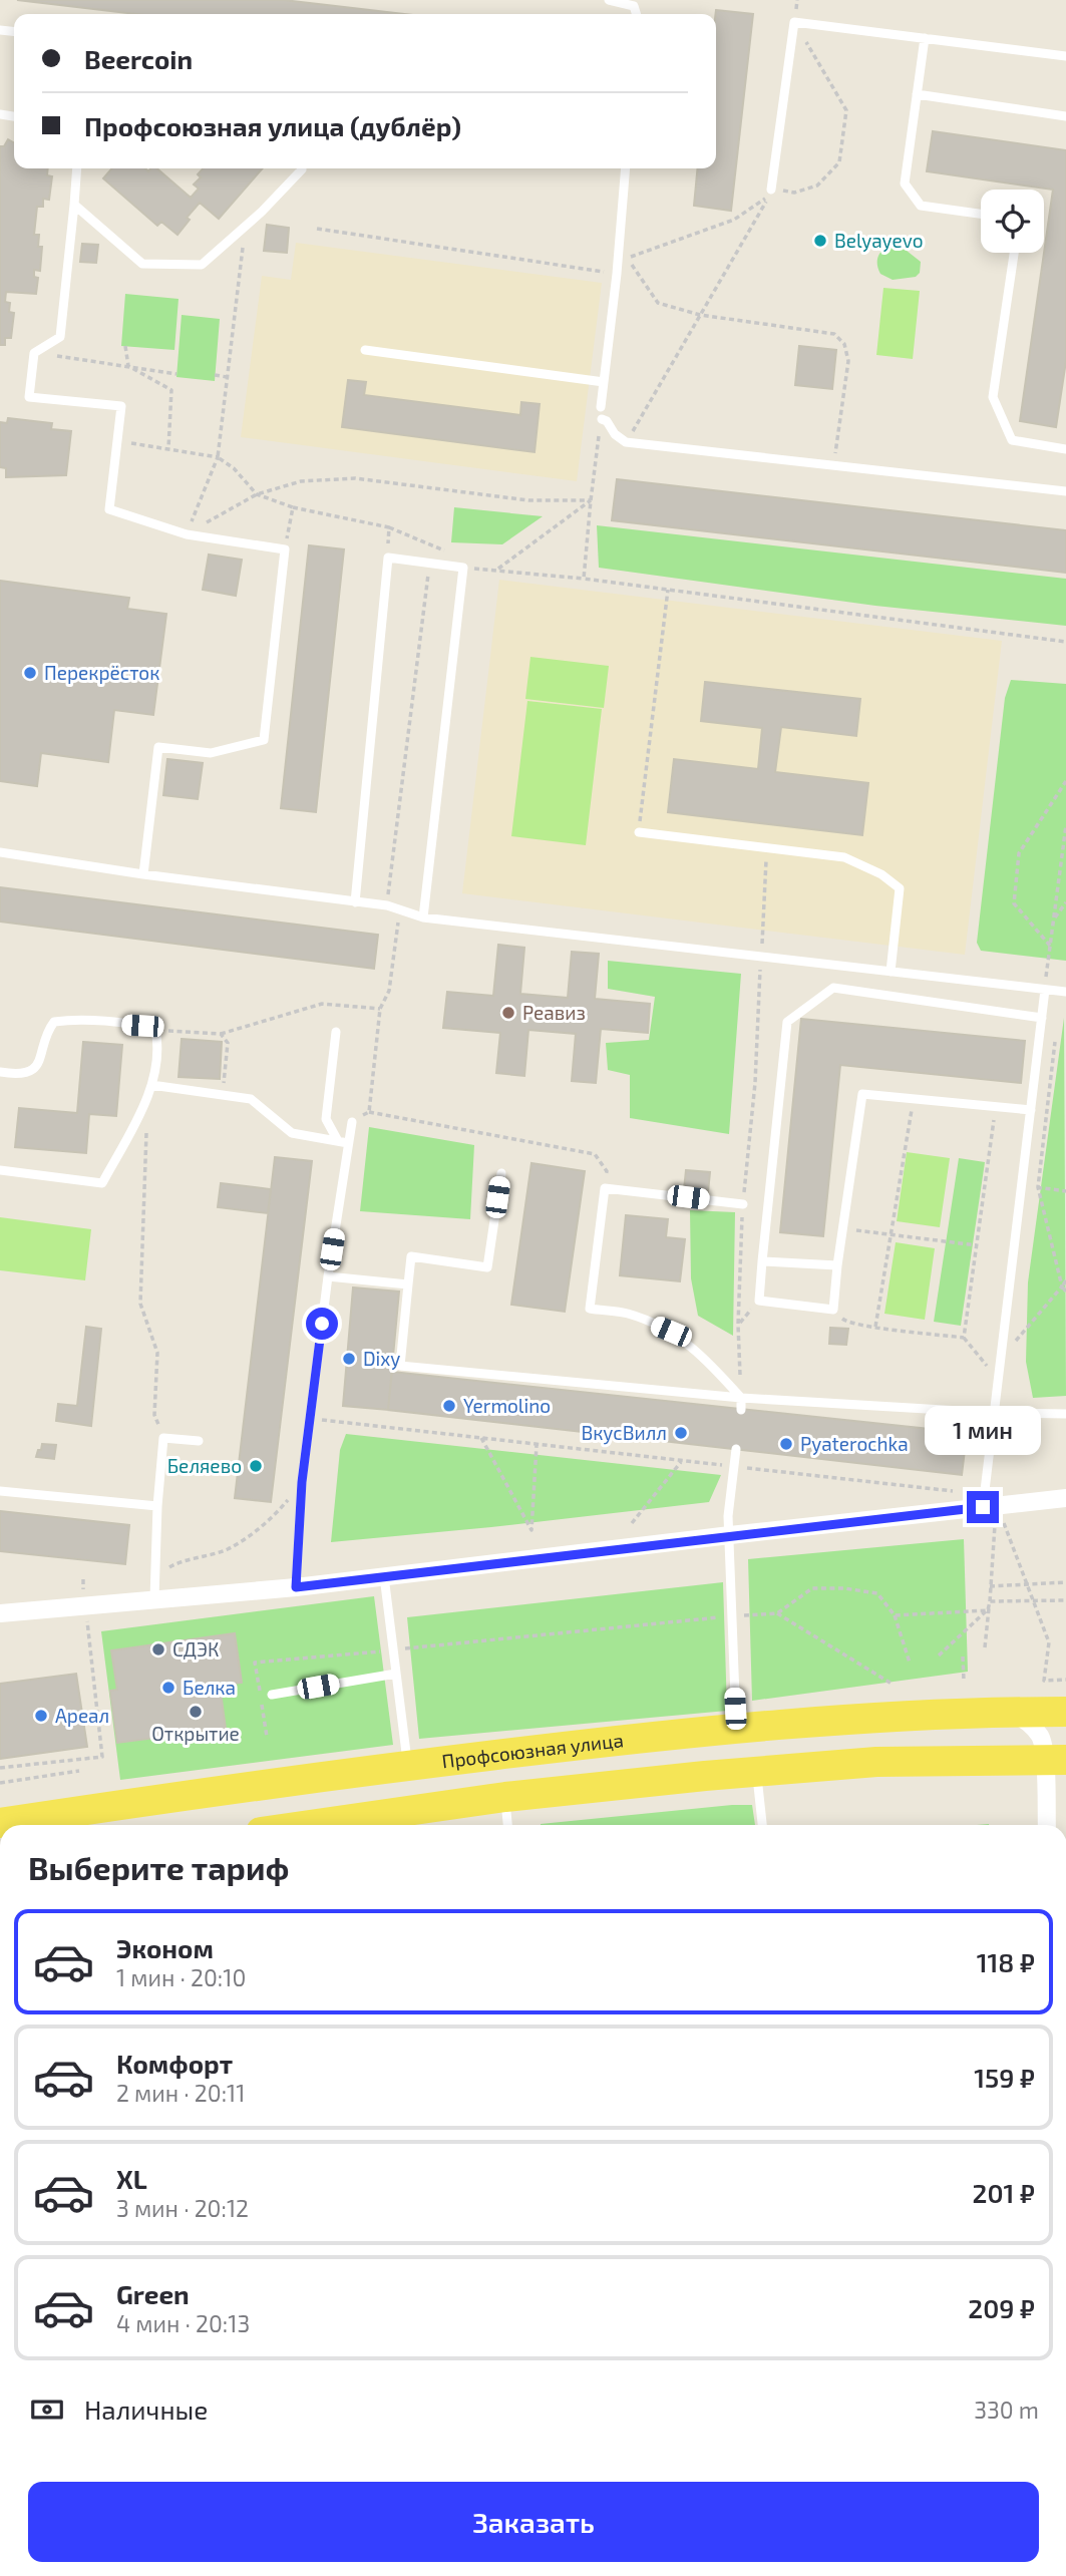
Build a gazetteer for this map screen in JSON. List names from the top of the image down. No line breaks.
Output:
{"streets":{"main road":["Профсоюзная улица"]},"places":["Belyayevo","Перекрёсток","Реавиз","Dixy","Yermolino","ВкусВилл","Pyaterochka","Беляево","СДЭК","Белка","Открытие","Ареал"],"page":{"banner":["Beercoin","Профсоюзная улица (дублёр)"],"bubble":"1 мин","heading":"Выберите тариф","list":[{"name":"Эконом","note":"1 мин · 20:10","value":"118 ₽"},{"name":"Комфорт","note":"2 мин · 20:11","value":"159 ₽"},{"name":"XL","note":"3 мин · 20:12","value":"201 ₽"},{"name":"Green","note":"4 мин · 20:13","value":"209 ₽"}],"pay":["Наличные","330 m"],"buttons":"Заказать"}}
